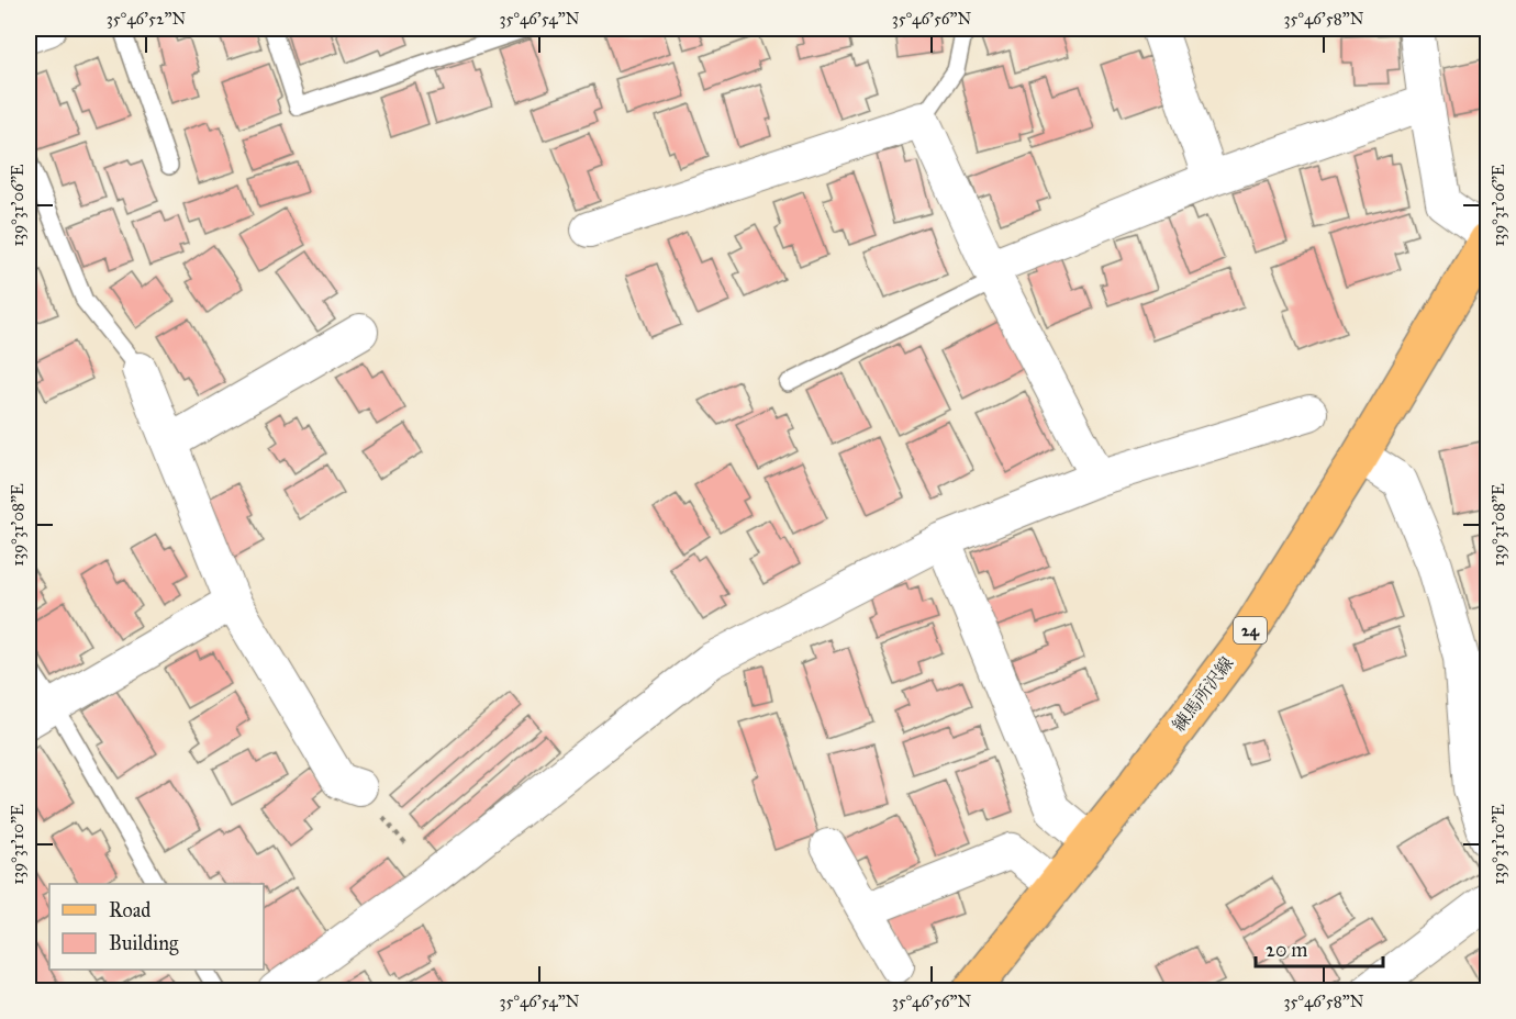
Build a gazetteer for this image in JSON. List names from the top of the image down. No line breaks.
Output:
{"streets":{"main road":["24","練馬所沢線"]},"legend":["Road","Building"],"scale_bar":"20 m","coordinates":["35°46'52\"N","35°46'54\"N","35°46'56\"N","35°46'58\"N","139°31'06\"E","139°31'08\"E","139°31'10\"E"]}
